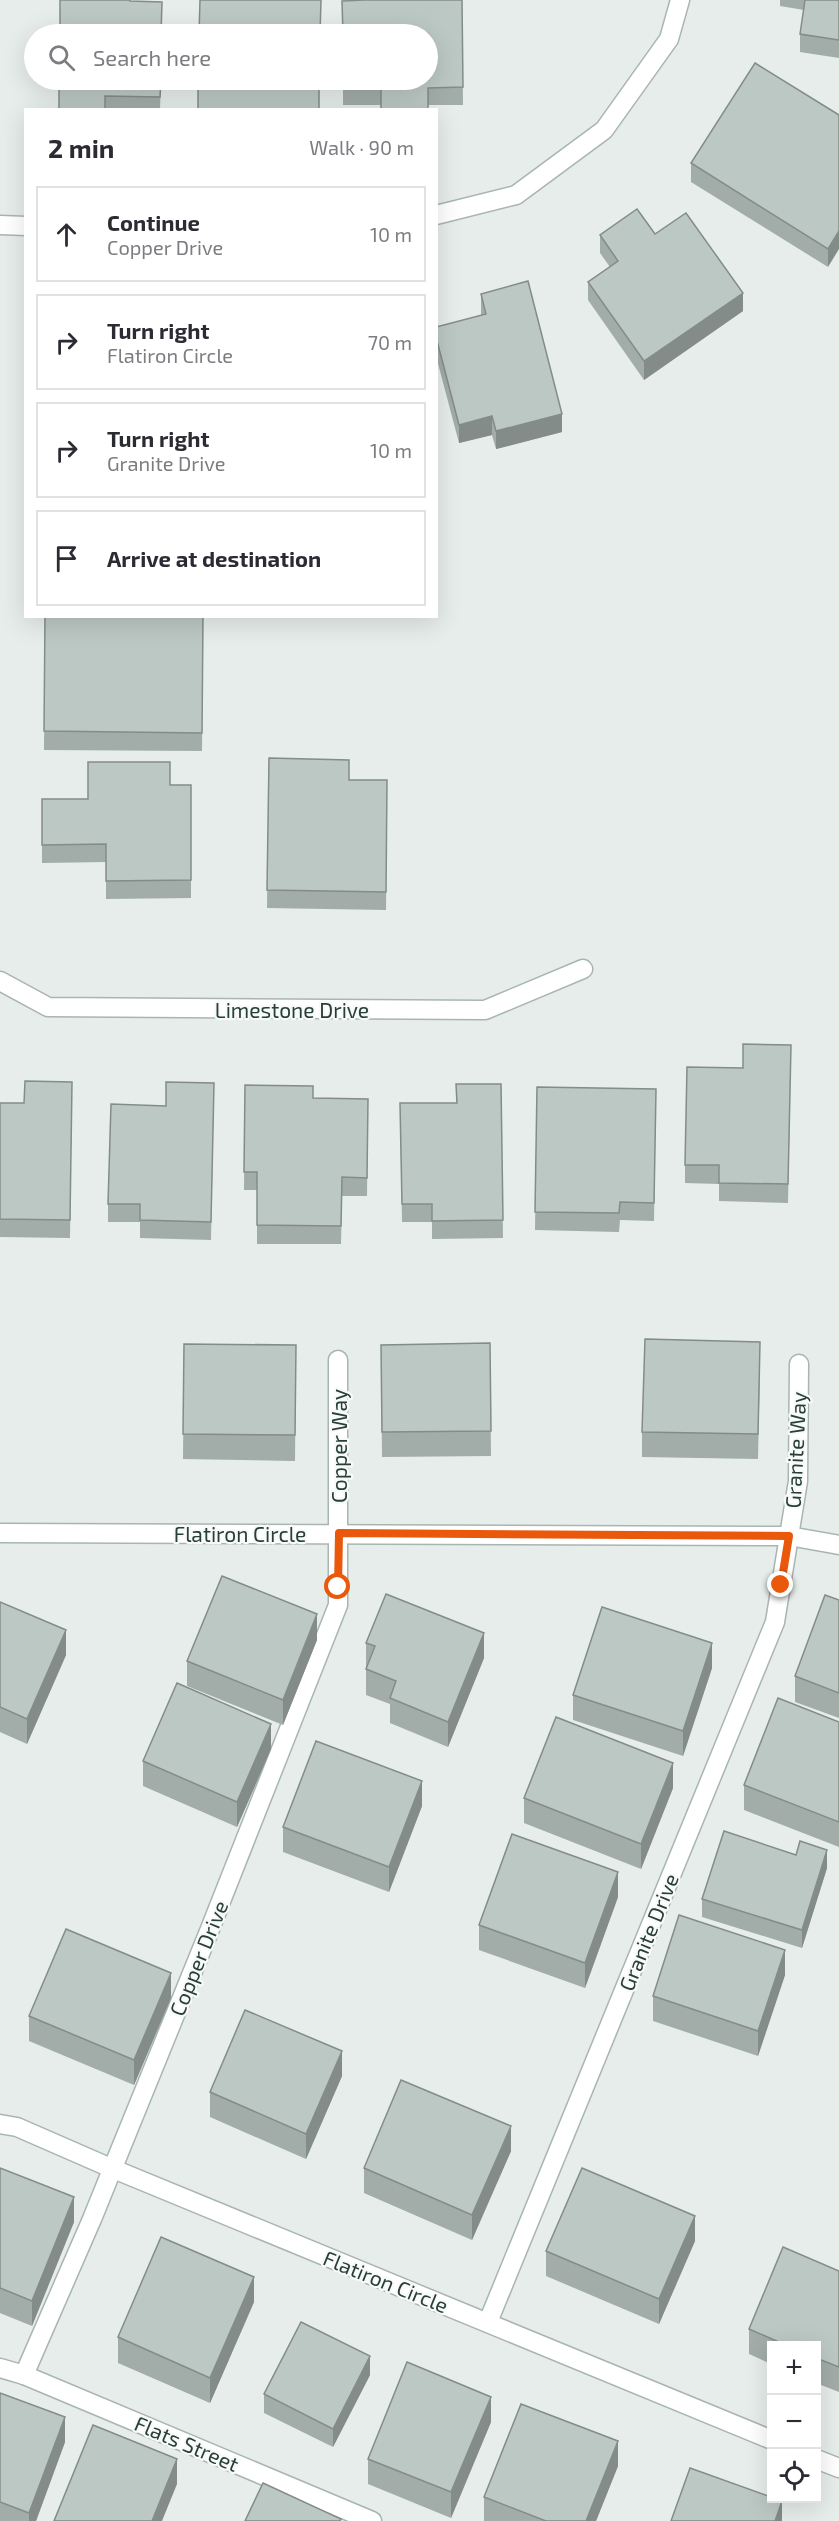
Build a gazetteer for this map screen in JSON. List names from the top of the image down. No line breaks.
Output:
{"streets":{"street":["Limestone Drive","Copper Way","Granite Way","Flatiron Circle","Granite Drive","Copper Drive","Flats Street"]},"crossings":[["Copper Way","Flatiron Circle"],["Copper Way","Copper Drive"],["Granite Way","Flatiron Circle"],["Granite Way","Granite Drive"],["Flatiron Circle","Granite Drive"],["Flatiron Circle","Copper Drive"],["Copper Drive","Flats Street"]],"page":{"search":"Search here","heading":["2 min","Walk · 90 m"],"list":[["Continue","Copper Drive","10 m"],["Turn right","Flatiron Circle","70 m"],["Turn right","Granite Drive","10 m"],"Arrive at destination"],"map_buttons":["+","−"]}}
